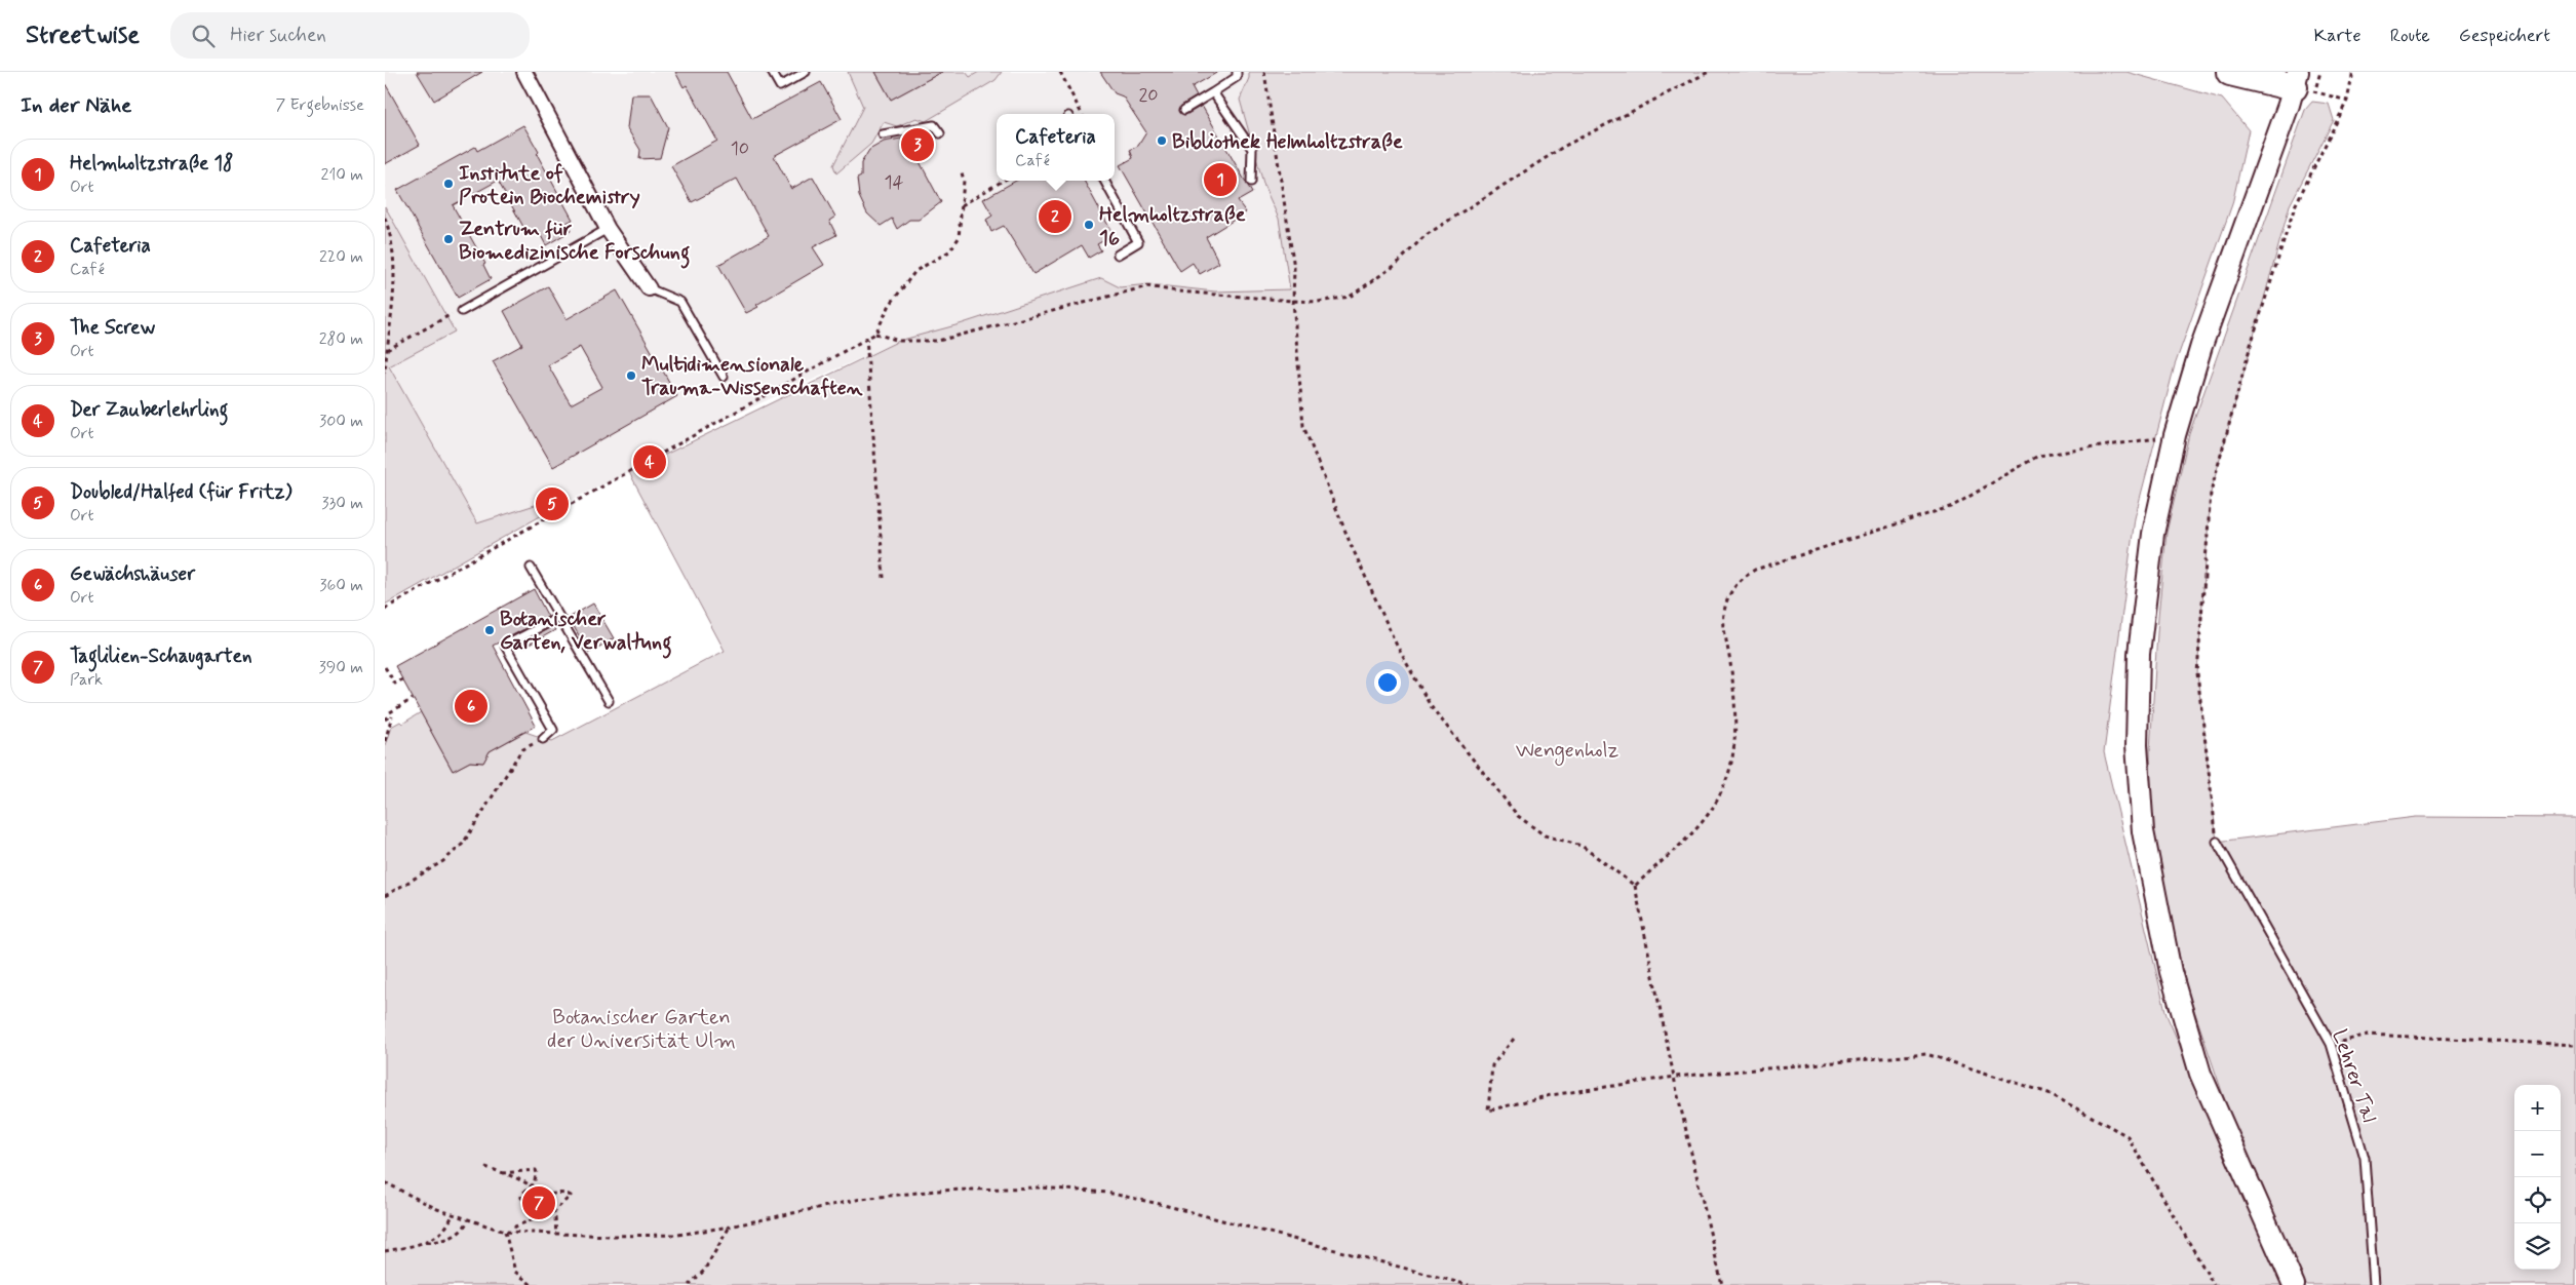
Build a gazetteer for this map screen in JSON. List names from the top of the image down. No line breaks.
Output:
{"streets":{"lane":["Lehrer Tal"]},"parks":["Wengenholz","Botanischer Garten der Universität Ulm"],"places":["Bibliothek Helmholtzstraße","Institute of Protein Biochemistry","Helmholtzstraße 16","Zentrum für Biomedizinische Forschung","Multidimensionale Trauma-Wissenschaften","Botanischer Garten, Verwaltung"],"house_numbers":["20","10","14"],"page":{"header":"Streetwise","search":"Hier suchen","nav":["Karte","Route","Gespeichert"],"heading":["In der Nähe","7 Ergebnisse"],"popup":["Cafeteria","Café"],"pins":["3","1","2","4","5","6","7"],"list":[{"mark":"1","name":"Helmholtzstraße 18","note":"Ort","value":"210 m"},{"mark":"2","name":"Cafeteria","note":"Café","value":"220 m"},{"mark":"3","name":"The Screw","note":"Ort","value":"280 m"},{"mark":"4","name":"Der Zauberlehrling","note":"Ort","value":"300 m"},{"mark":"5","name":"Doubled/Halfed (für Fritz)","note":"Ort","value":"330 m"},{"mark":"6","name":"Gewächshäuser","note":"Ort","value":"360 m"},{"mark":"7","name":"Taglilien-Schaugarten","note":"Park","value":"390 m"}],"map_buttons":["+","−"]}}
